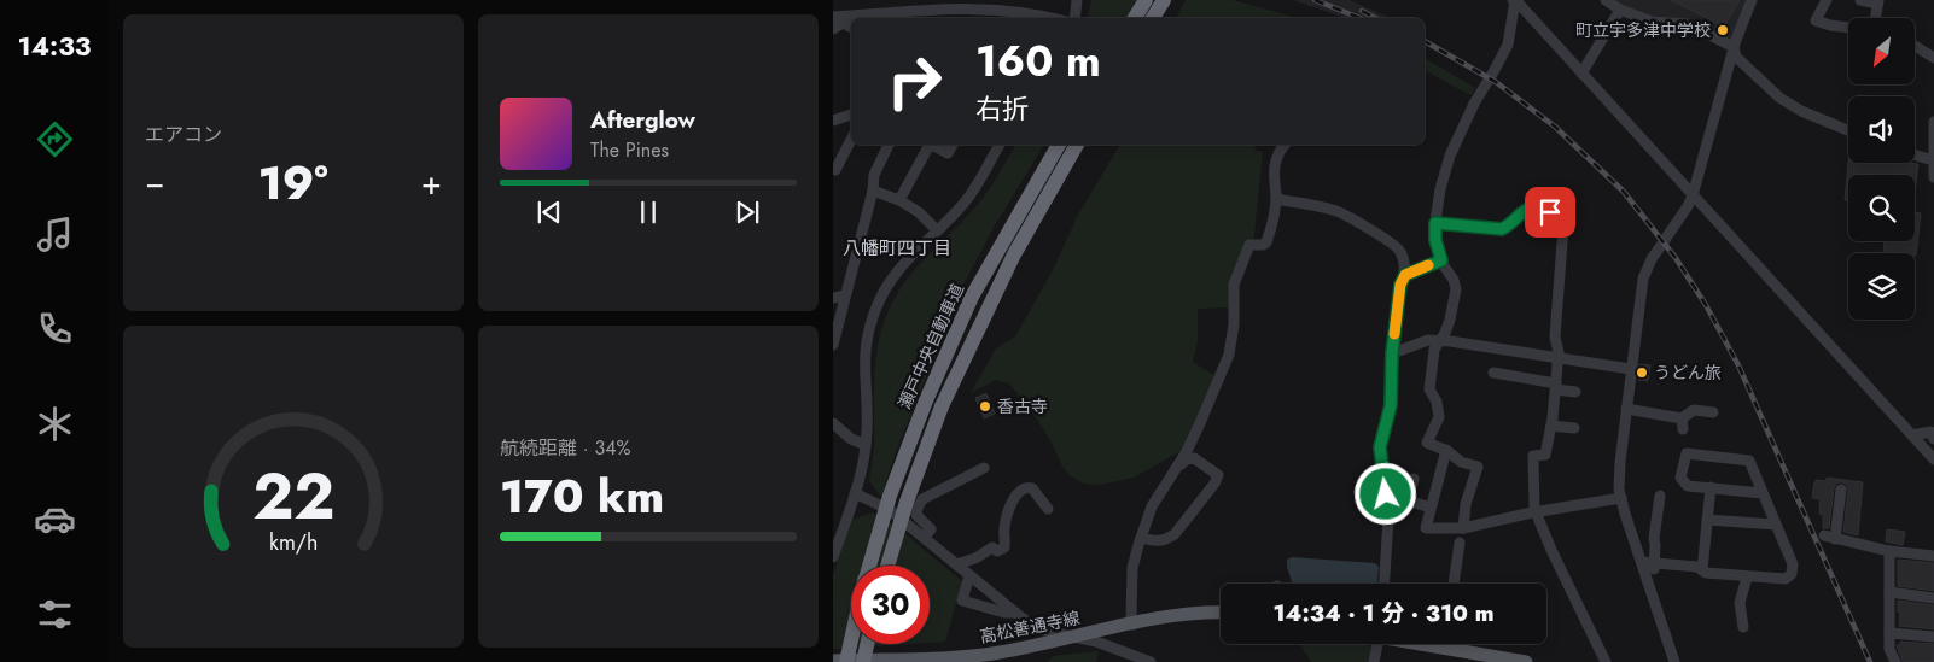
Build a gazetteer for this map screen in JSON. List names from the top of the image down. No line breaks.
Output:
{"streets":{"highway":["瀬戸中央自動車道"],"main road":["高松善通寺線"]},"districts":["八幡町四丁目"],"places":["町立宇多津中学校","うどん旅","香古寺"],"north":"bottom left","page":{"tabs":"14:33","tile":["エアコン",["航続距離 · 34%","170 km"]],"turn":["160 m","右折"],"song":["Afterglow","The Pines"],"heat":["−","19°","+"],"limit":"30","trip":"14:34 · 1 分 · 310 m","gauge":["22","km/h"]}}
